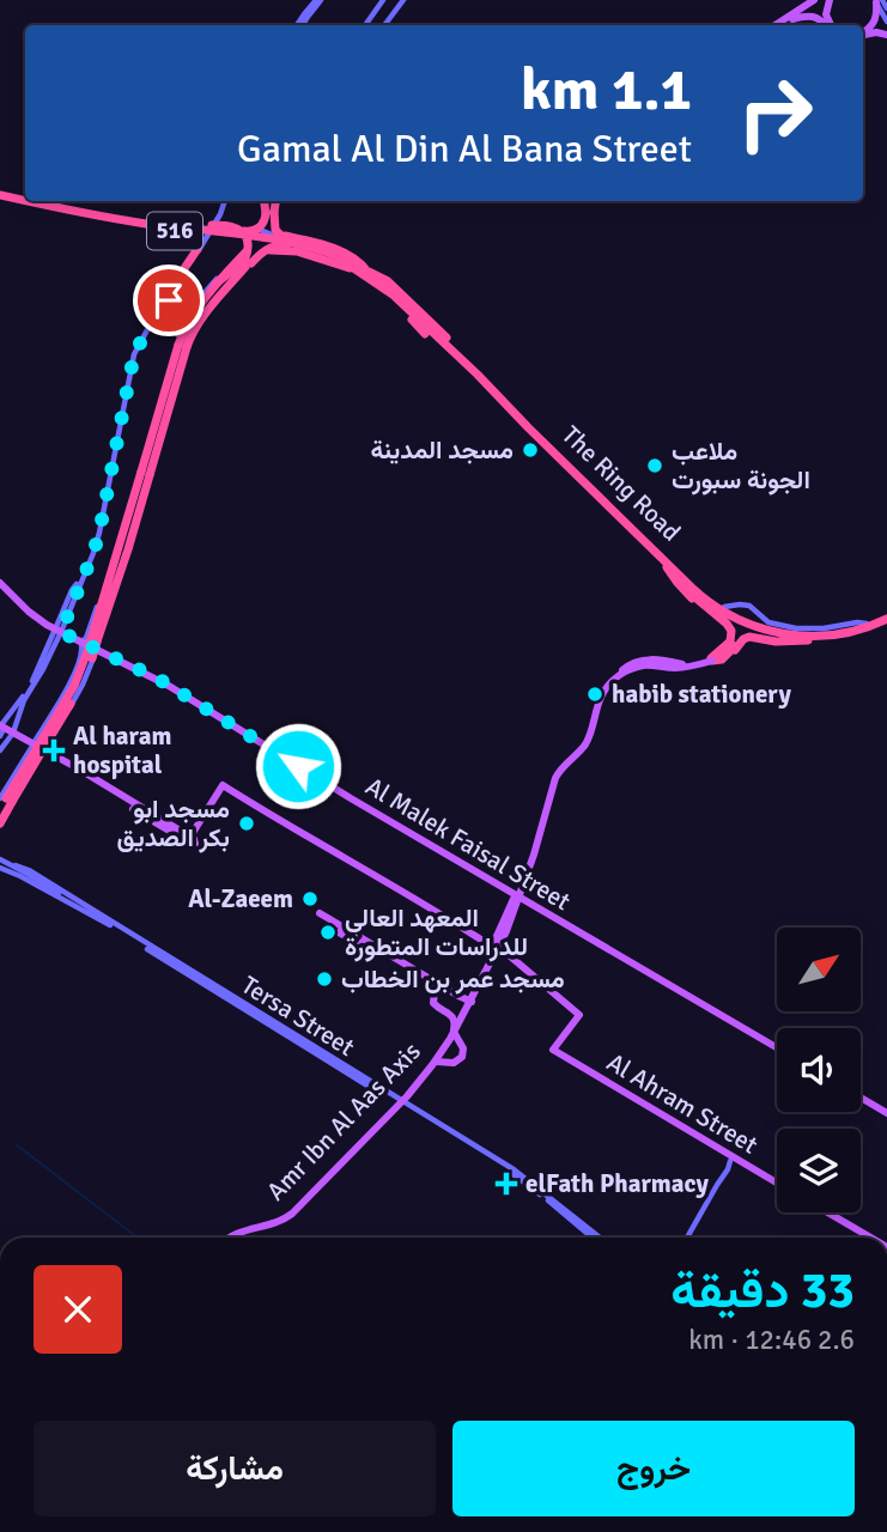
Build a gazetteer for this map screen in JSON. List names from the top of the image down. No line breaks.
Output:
{"streets":{"highway":["516","The Ring Road"],"main road":["Al Malek Faisal Street","Tersa Street","Al Ahram Street","Amr Ibn Al Aas Axis"]},"places":{"other":["مسجد المدينة","ملاعب الجونة سبورت","habib stationery","مسجد ابو بكر الصديق","Al-Zaeem","المعهد العالي للدراسات المتطورة","مسجد عمر بن الخطاب"],"health":["Al haram hospital","elFath Pharmacy"]},"north":"top right","page":{"turn":["1.1 km","Gamal Al Din Al Bana Street"],"heading":["33 دقيقة","2.6 km · 12:46"],"buttons":["خروج","مشاركة"]}}
